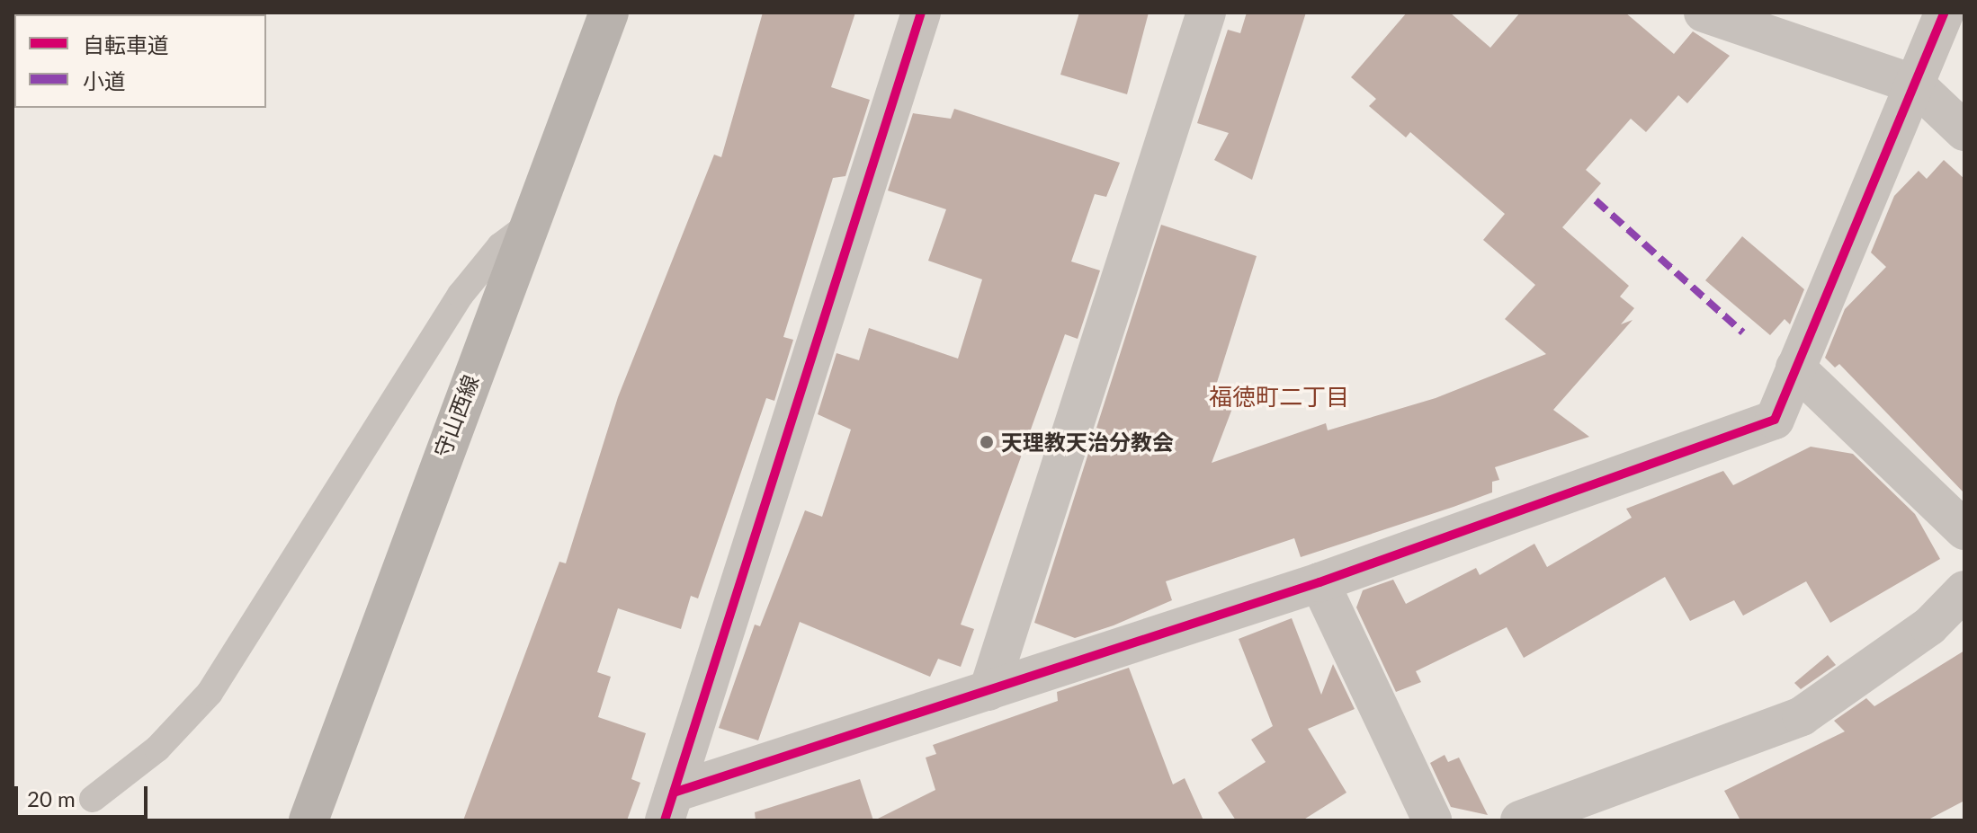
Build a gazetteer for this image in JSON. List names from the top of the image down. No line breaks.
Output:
{"streets":{"main road":["守山西線"]},"districts":["福徳町二丁目"],"places":["天理教天治分教会"],"legend":["自転車道","小道"],"scale_bar":"20 m"}
